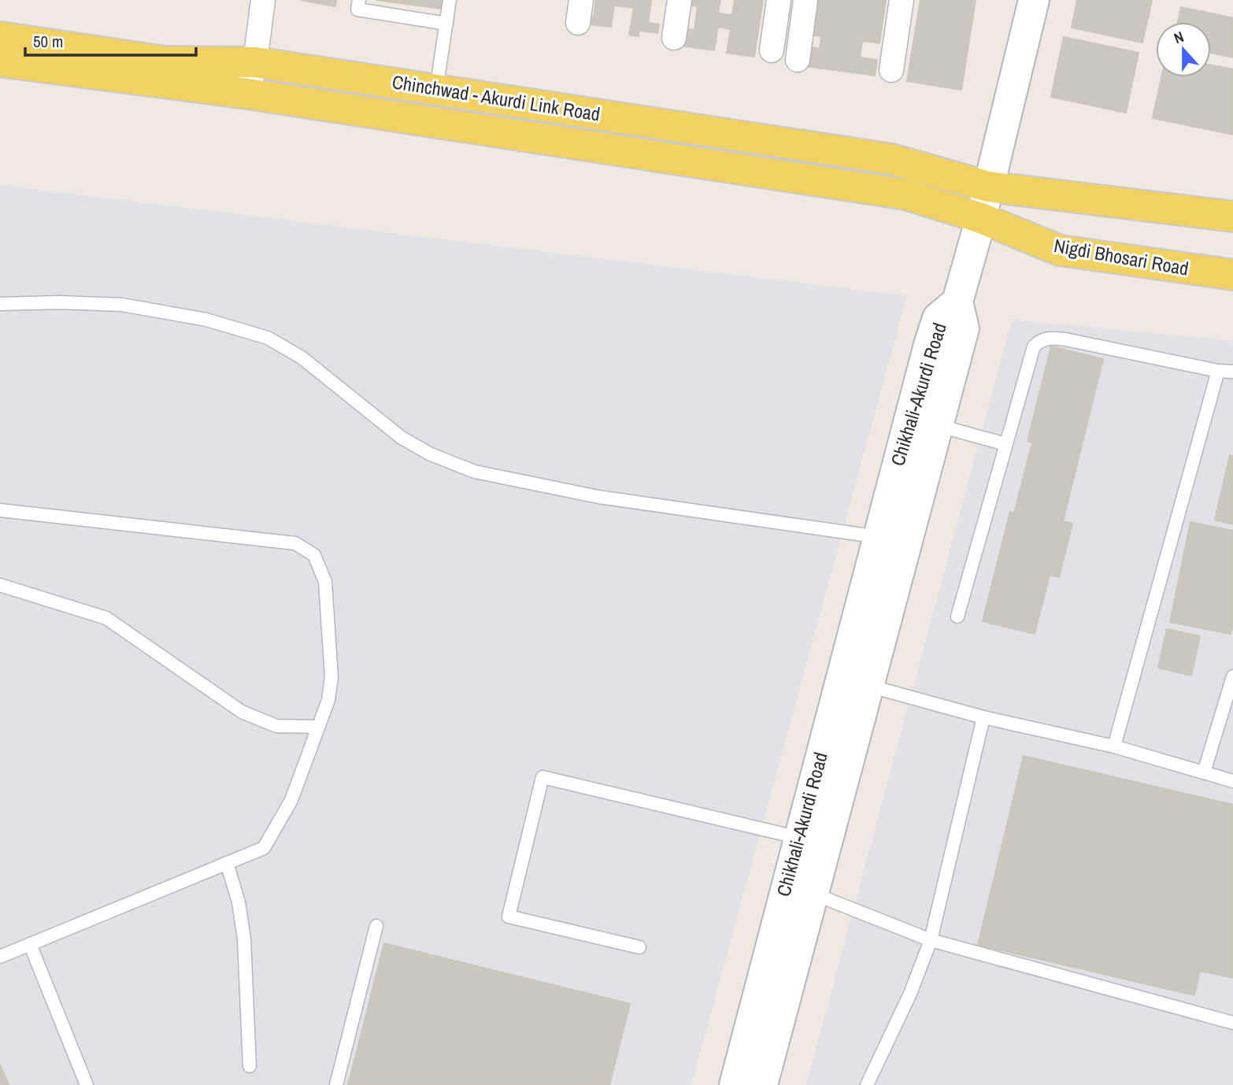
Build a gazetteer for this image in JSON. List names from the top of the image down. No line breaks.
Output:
{"streets":{"main road":["Chinchwad - Akurdi Link Road","Nigdi Bhosari Road","Chikhali-Akurdi Road"]},"crossings":[["Chinchwad - Akurdi Link Road","Nigdi Bhosari Road"]],"scale_bar":"50 m","north":"top"}
